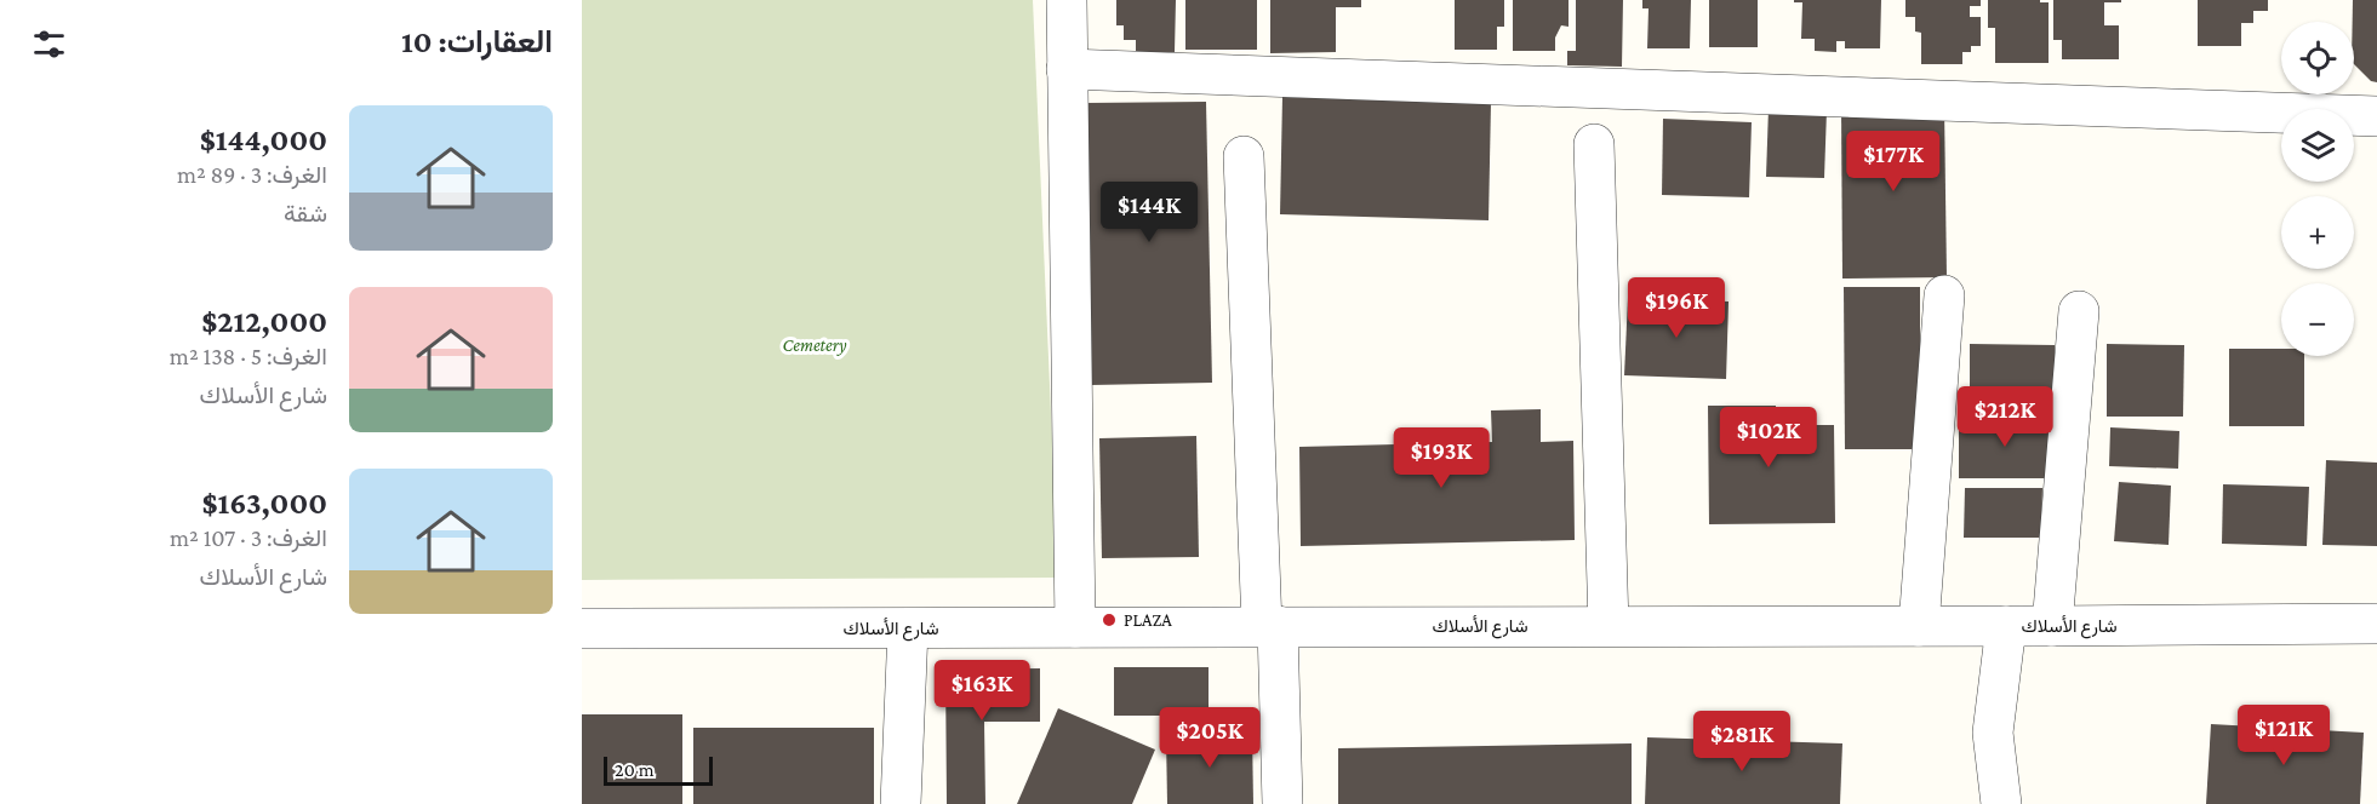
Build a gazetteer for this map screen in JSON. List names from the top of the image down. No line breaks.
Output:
{"streets":{"street":["شارع الأسلاك"]},"parks":["Cemetery"],"places":["PLAZA"],"scale_bar":"20 m","page":{"heading":"العقارات: 10","map_buttons":["+","−"],"list":[{"name":"$144,000","note":"الغرف: 3 · 89 m² · شقة"},{"name":"$212,000","note":"الغرف: 5 · 138 m² · شارع الأسلاك"},{"name":"$163,000","note":"الغرف: 3 · 107 m² · شارع الأسلاك"}],"price":["$177K","$144K","$196K","$212K","$102K","$193K","$163K","$121K","$205K","$281K"],"scale":"20 m"}}
